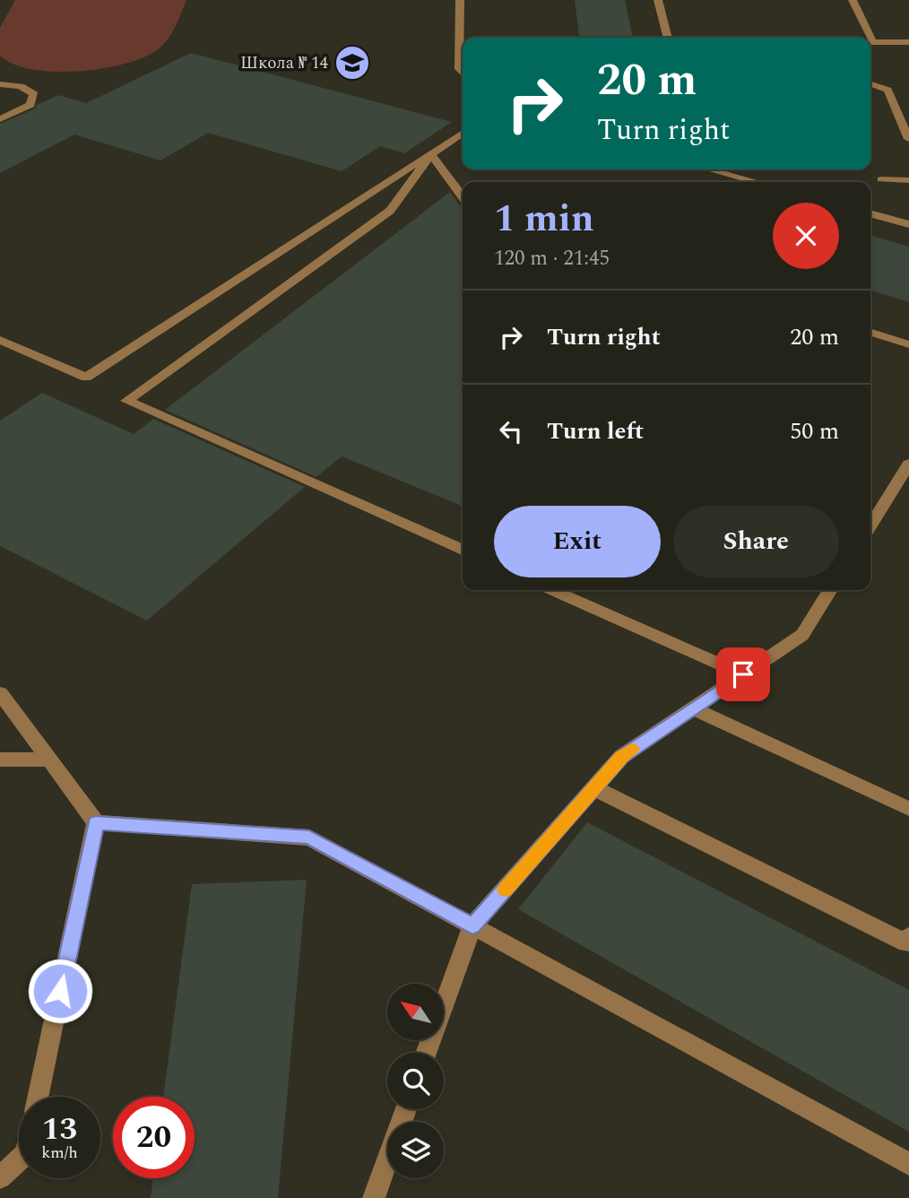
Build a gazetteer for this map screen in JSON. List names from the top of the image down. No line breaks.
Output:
{"places":{"school or university":["Школа № 14"]},"north":"top left","page":{"turn":["20 m","Turn right"],"heading":["1 min","120 m · 21:45"],"list":[{"name":"Turn right","value":"20 m"},{"name":"Turn left","value":"50 m"}],"buttons":["Exit","Share"],"speed":"13 km/h","limit":"20"}}
